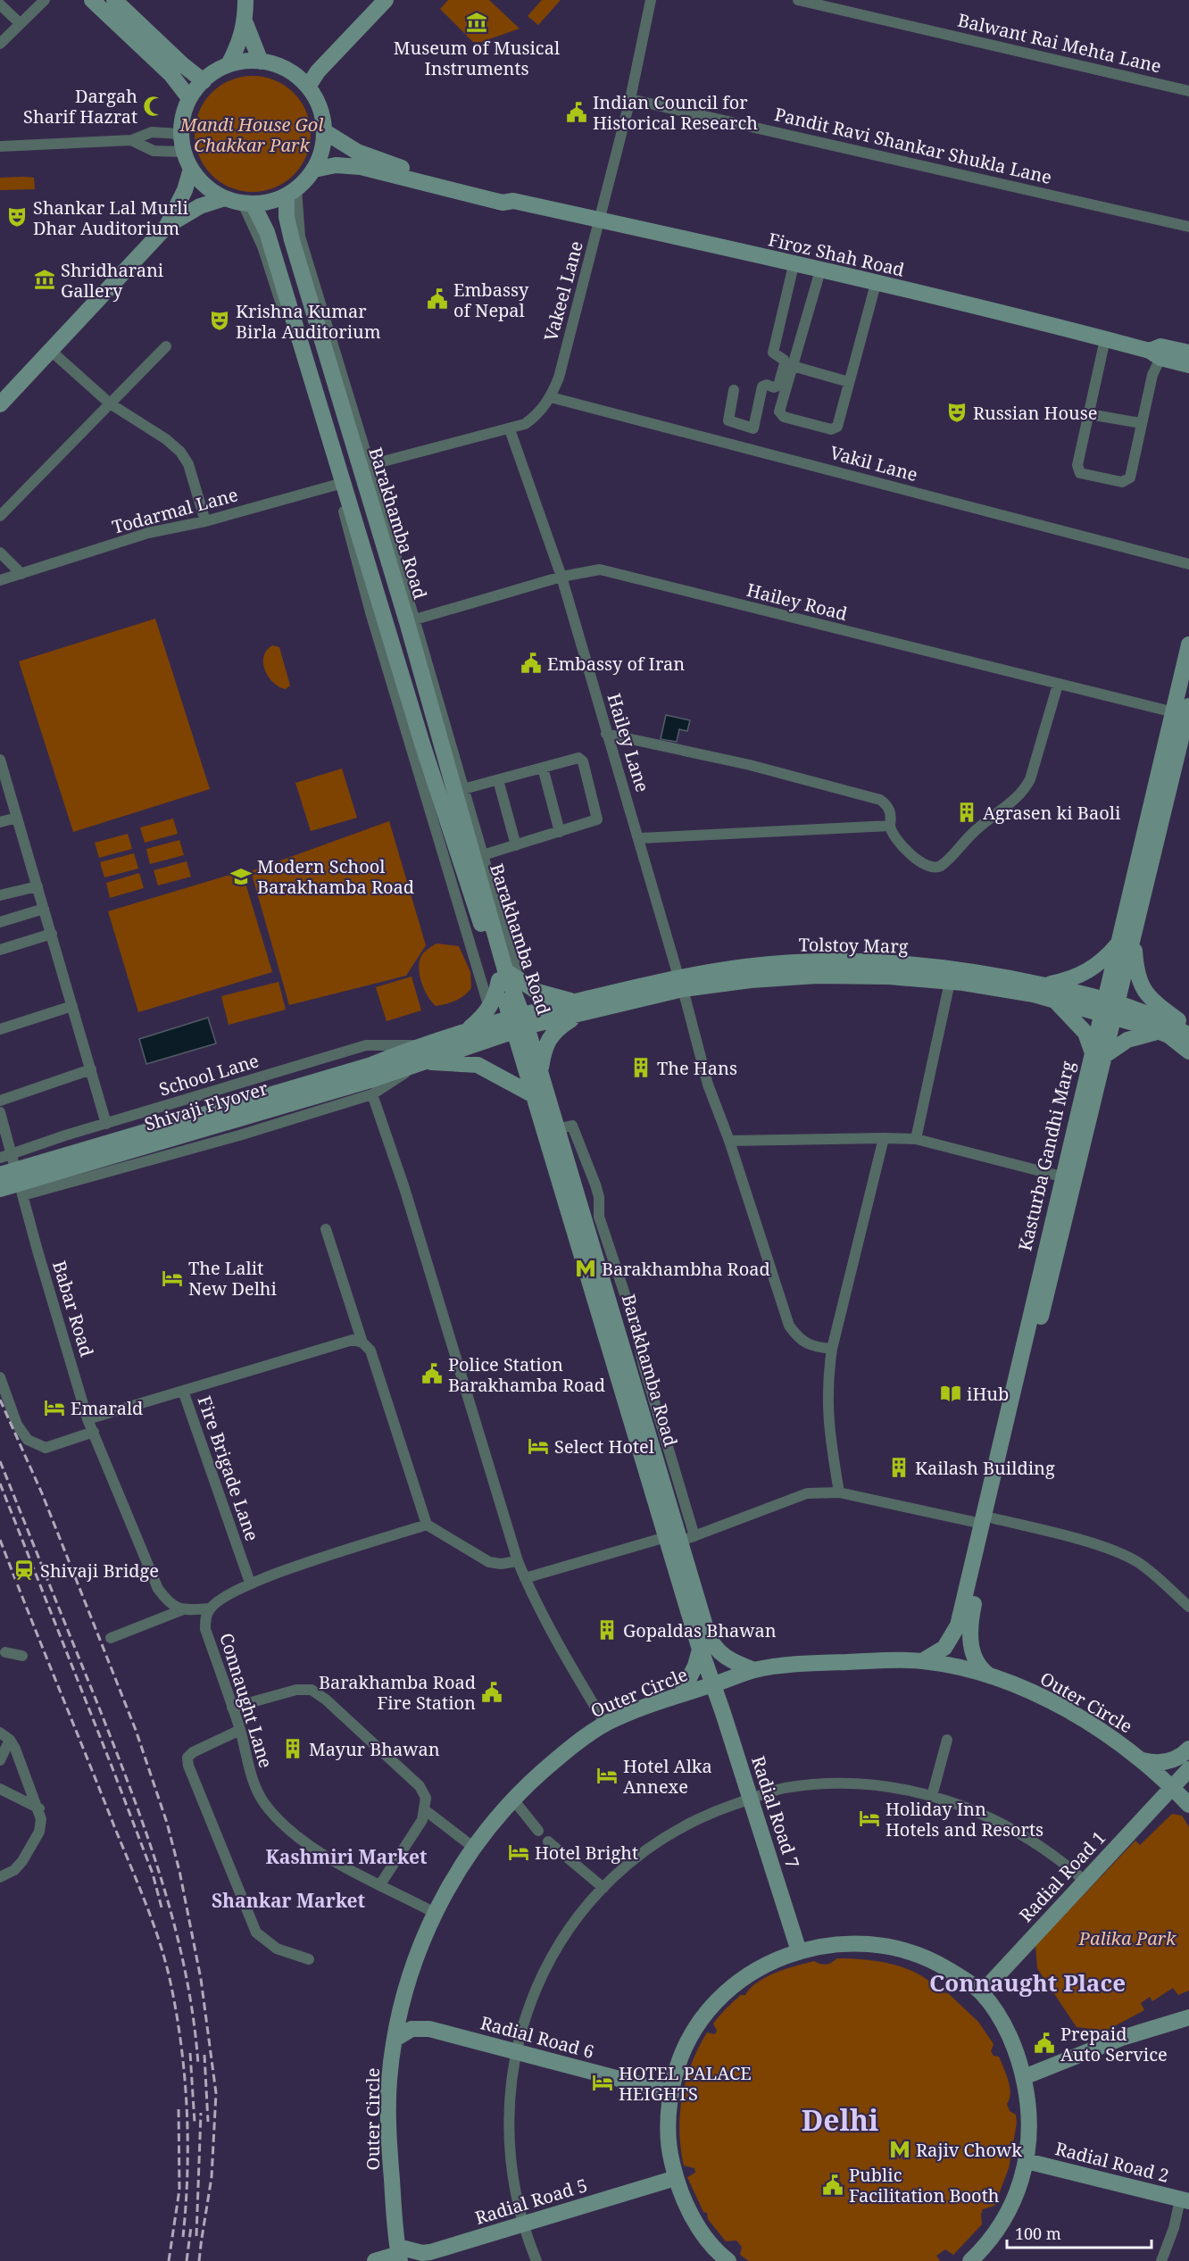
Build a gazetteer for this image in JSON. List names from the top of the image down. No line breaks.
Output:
{"streets":{"main road":["Firoz Shah Road","Barakhamba Road","Tolstoy Marg","Shivaji Flyover","Kasturba Gandhi Marg","Outer Circle","Radial Road 7","Radial Road 1","Radial Road 6","Radial Road 2","Radial Road 5"],"street":["Balwant Rai Mehta Lane","Pandit Ravi Shankar Shukla Lane","Vakeel Lane","Vakil Lane","Todarmal Lane","Hailey Road","Hailey Lane","School Lane","Babar Road","Fire Brigade Lane","Connaught Lane"]},"crossings":[["Pandit Ravi Shankar Shukla Lane","Vakeel Lane"],["Firoz Shah Road","Vakeel Lane"],["Firoz Shah Road","Barakhamba Road"],["Vakeel Lane","Vakil Lane"],["Vakeel Lane","Hailey Lane"],["Barakhamba Road","Hailey Road"],["Barakhamba Road","Tolstoy Marg"],["Barakhamba Road","Shivaji Flyover"],["Barakhamba Road","Outer Circle"],["Barakhamba Road","Radial Road 7"],["Hailey Road","Hailey Lane"],["Hailey Road","Kasturba Gandhi Marg"],["Hailey Lane","Tolstoy Marg"],["Tolstoy Marg","Shivaji Flyover"],["Tolstoy Marg","Kasturba Gandhi Marg"],["School Lane","Shivaji Flyover"],["School Lane","Babar Road"],["Kasturba Gandhi Marg","Outer Circle"],["Outer Circle","Connaught Lane"],["Outer Circle","Radial Road 7"],["Outer Circle","Radial Road 1"],["Outer Circle","Radial Road 6"],["Outer Circle","Radial Road 5"]],"districts":["Kashmiri Market","Shankar Market","Connaught Place","Delhi"],"parks":["Mandi House Gol Chakkar Park","Palika Park"],"places":{"museum":["Museum of Musical Instruments","Shridharani Gallery"],"mosque":["Dargah Sharif Hazrat"],"public building":["Indian Council for Historical Research","Embassy of Nepal","Embassy of Iran","Police Station Barakhamba Road","Barakhamba Road Fire Station","Prepaid Auto Service","Public Facilitation Booth"],"theatre":["Shankar Lal Murli Dhar Auditorium","Krishna Kumar Birla Auditorium","Russian House"],"building":["Agrasen ki Baoli","The Hans","Kailash Building","Gopaldas Bhawan","Mayur Bhawan"],"school or university":["Modern School Barakhamba Road"],"metro station":["Barakhambha Road","Rajiv Chowk"],"hotel":["The Lalit New Delhi","Emarald","Select Hotel","Hotel Alka Annexe","Holiday Inn Hotels and Resorts","Hotel Bright","HOTEL PALACE HEIGHTS"],"library":["iHub"],"station":["Shivaji Bridge"]},"scale_bar":"100 m"}
